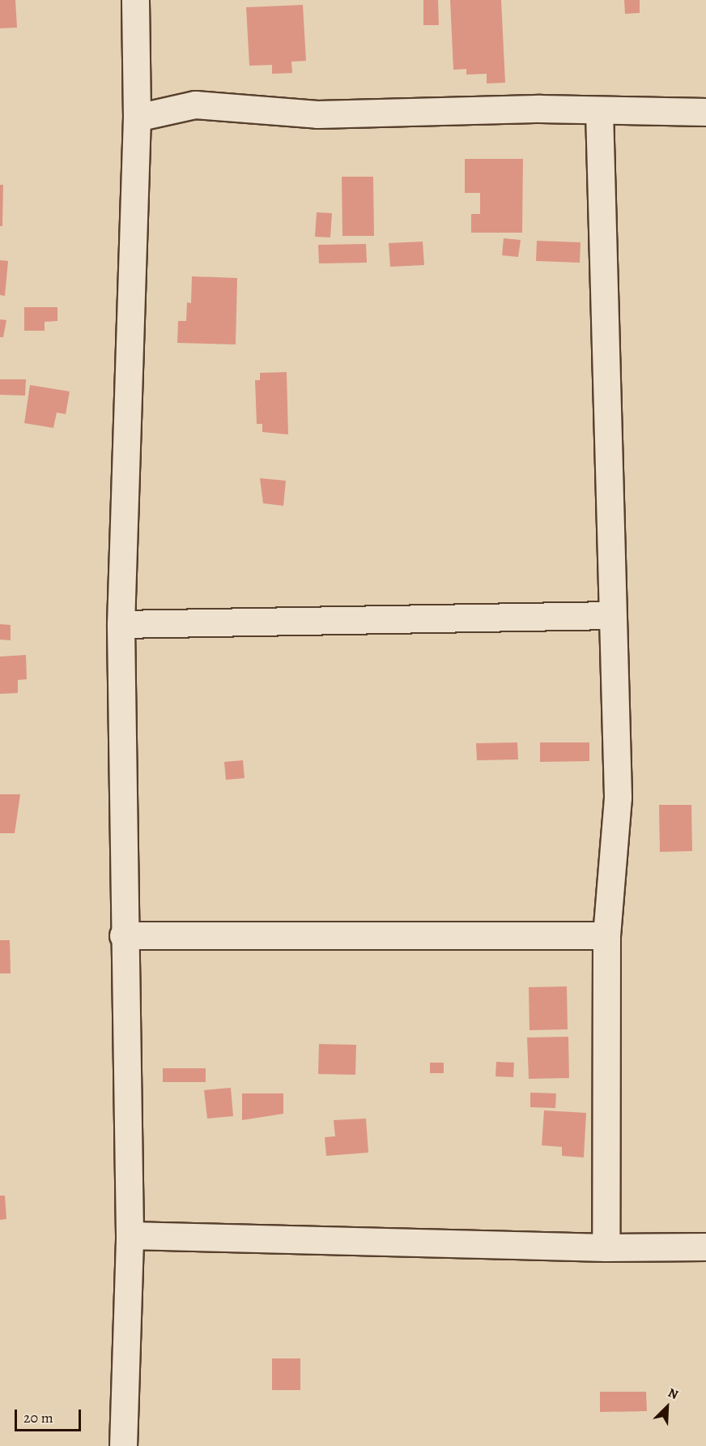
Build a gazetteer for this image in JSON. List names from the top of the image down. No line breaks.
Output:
{"scale_bar":"20 m","north":"top right"}
